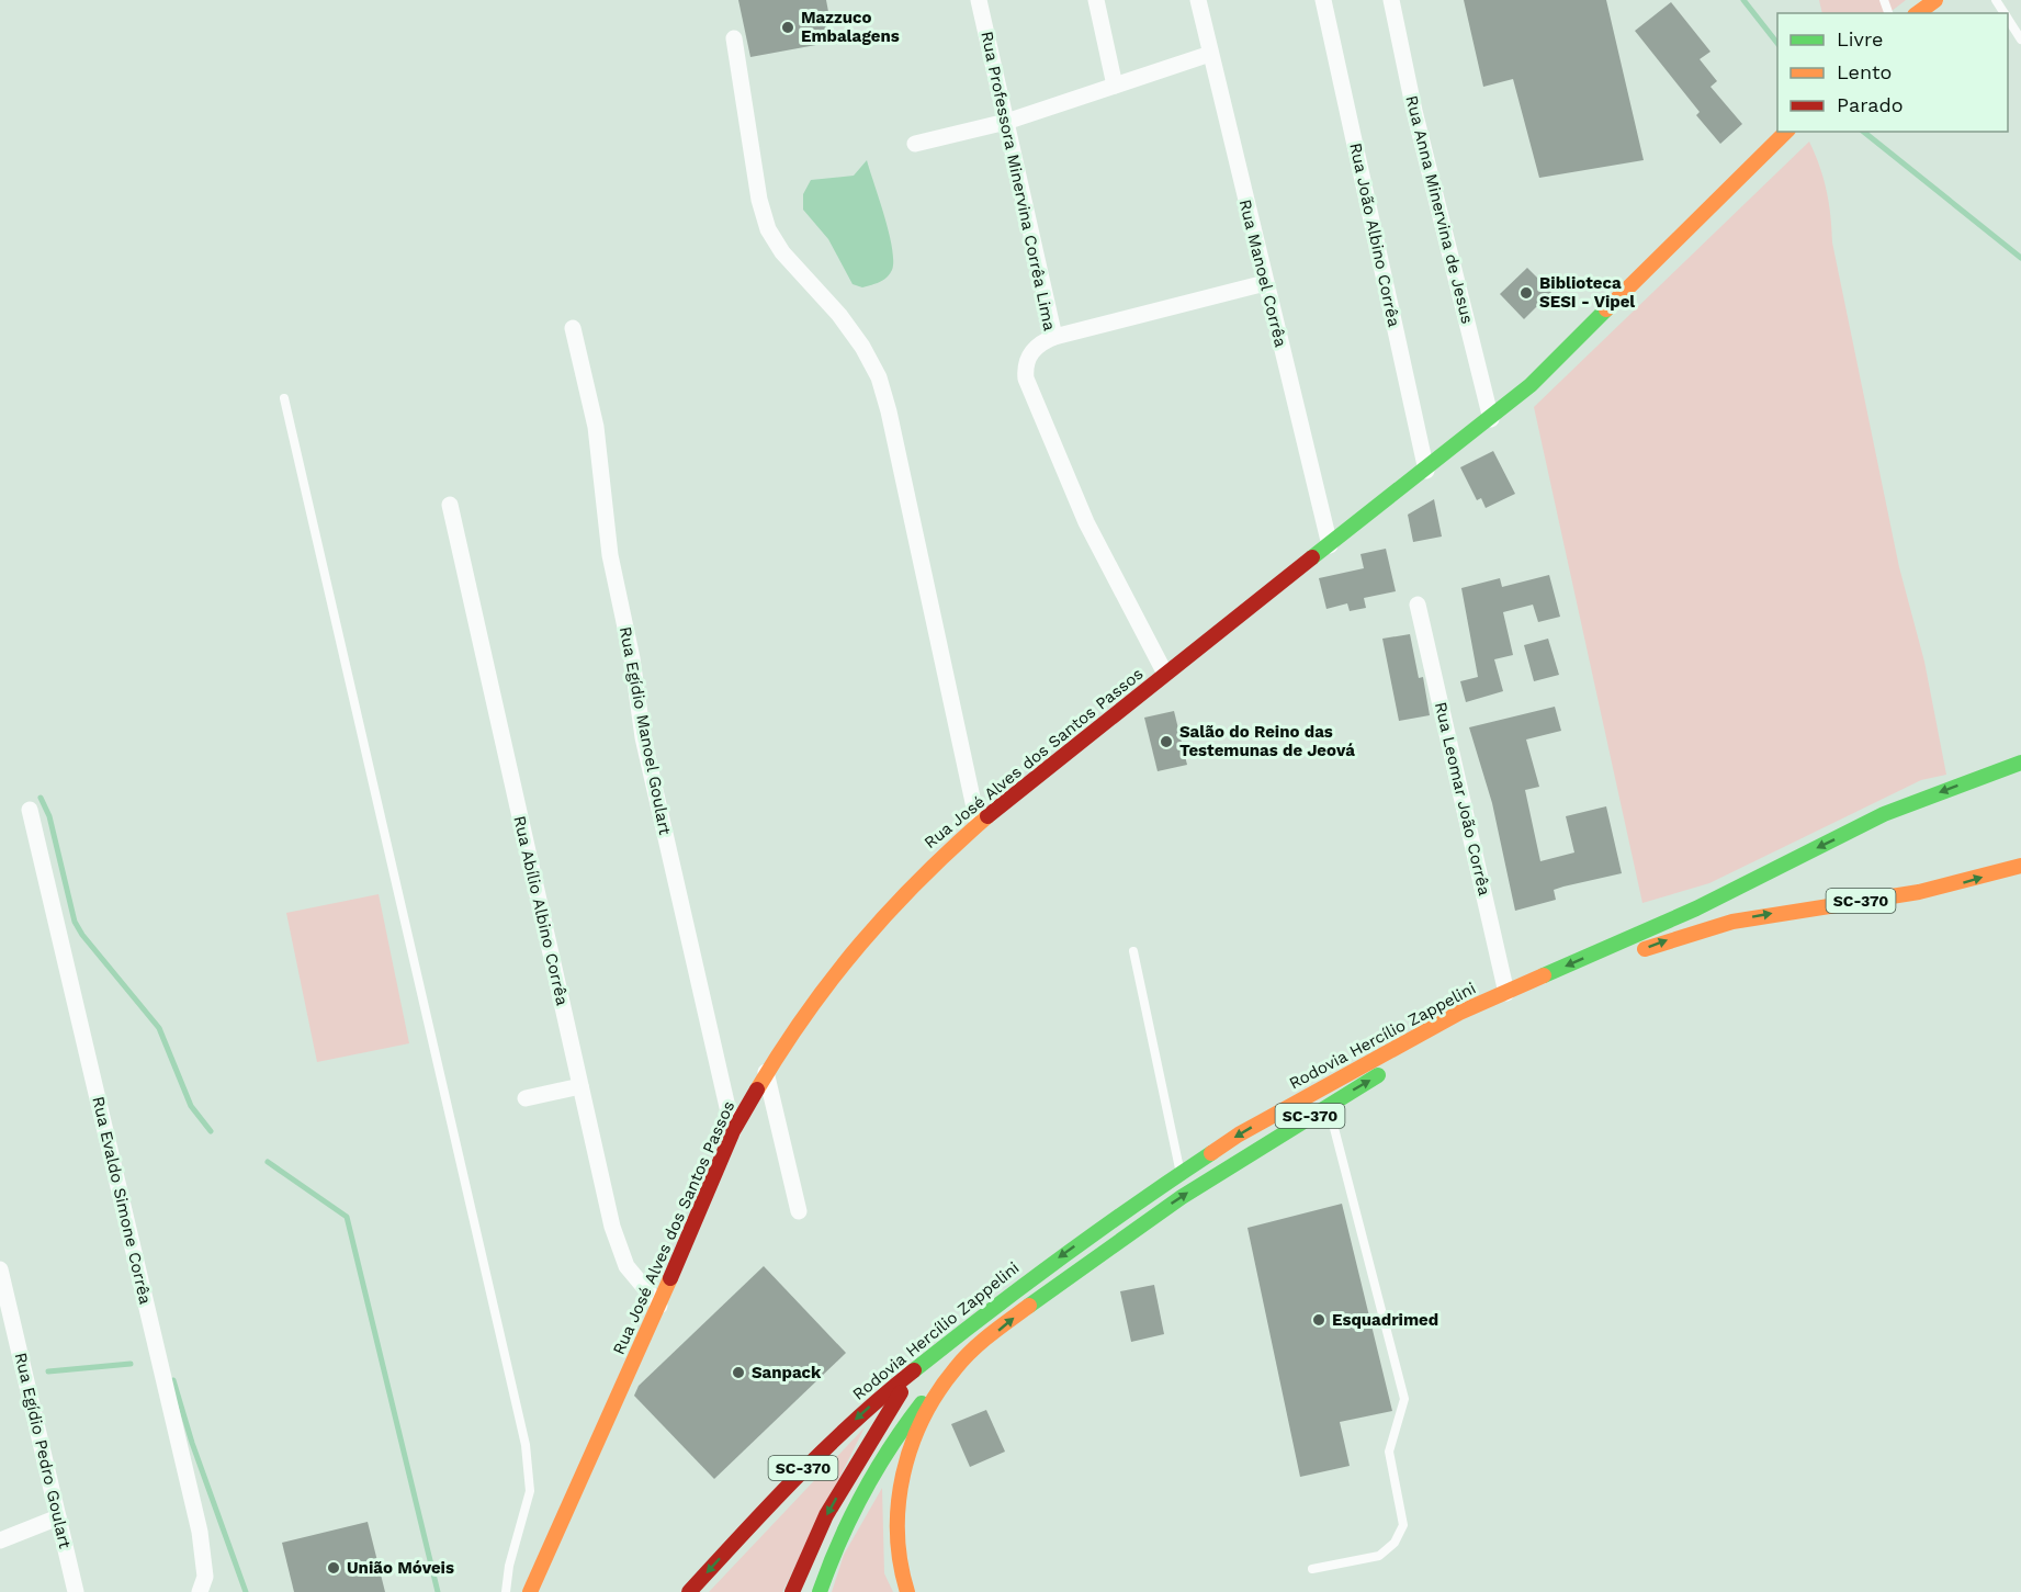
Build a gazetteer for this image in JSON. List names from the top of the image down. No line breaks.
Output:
{"streets":{"main road":["Rua José Alves dos Santos Passos","SC-370","Rodovia Hercílio Zappelini"],"street":["Rua Professora Minervina Corrêa Lima","Rua Anna Minervina de Jesus","Rua João Albino Corrêa","Rua Manoel Corrêa","Rua Egídio Manoel Goulart","Rua Leomar João Corrêa","Rua Abílio Albino Corrêa","Rua Evaldo Simone Corrêa","Rua Egídio Pedro Goulart"]},"crossings":[["Rua Professora Minervina Corrêa Lima","Rua José Alves dos Santos Passos"],["Rua Anna Minervina de Jesus","Rua José Alves dos Santos Passos"],["Rua João Albino Corrêa","Rua José Alves dos Santos Passos"],["Rua Manoel Corrêa","Rua José Alves dos Santos Passos"],["Rua Egídio Manoel Goulart","Rua José Alves dos Santos Passos"],["Rua José Alves dos Santos Passos","Rua Abílio Albino Corrêa"],["Rua Leomar João Corrêa","Rodovia Hercílio Zappelini"],["SC-370","Rodovia Hercílio Zappelini"]],"places":["Mazzuco Embalagens","Biblioteca SESI - Vipel","Salão do Reino das Testemunas de Jeová","Esquadrimed","Sanpack","União Móveis"],"legend":["Livre","Lento","Parado"]}
